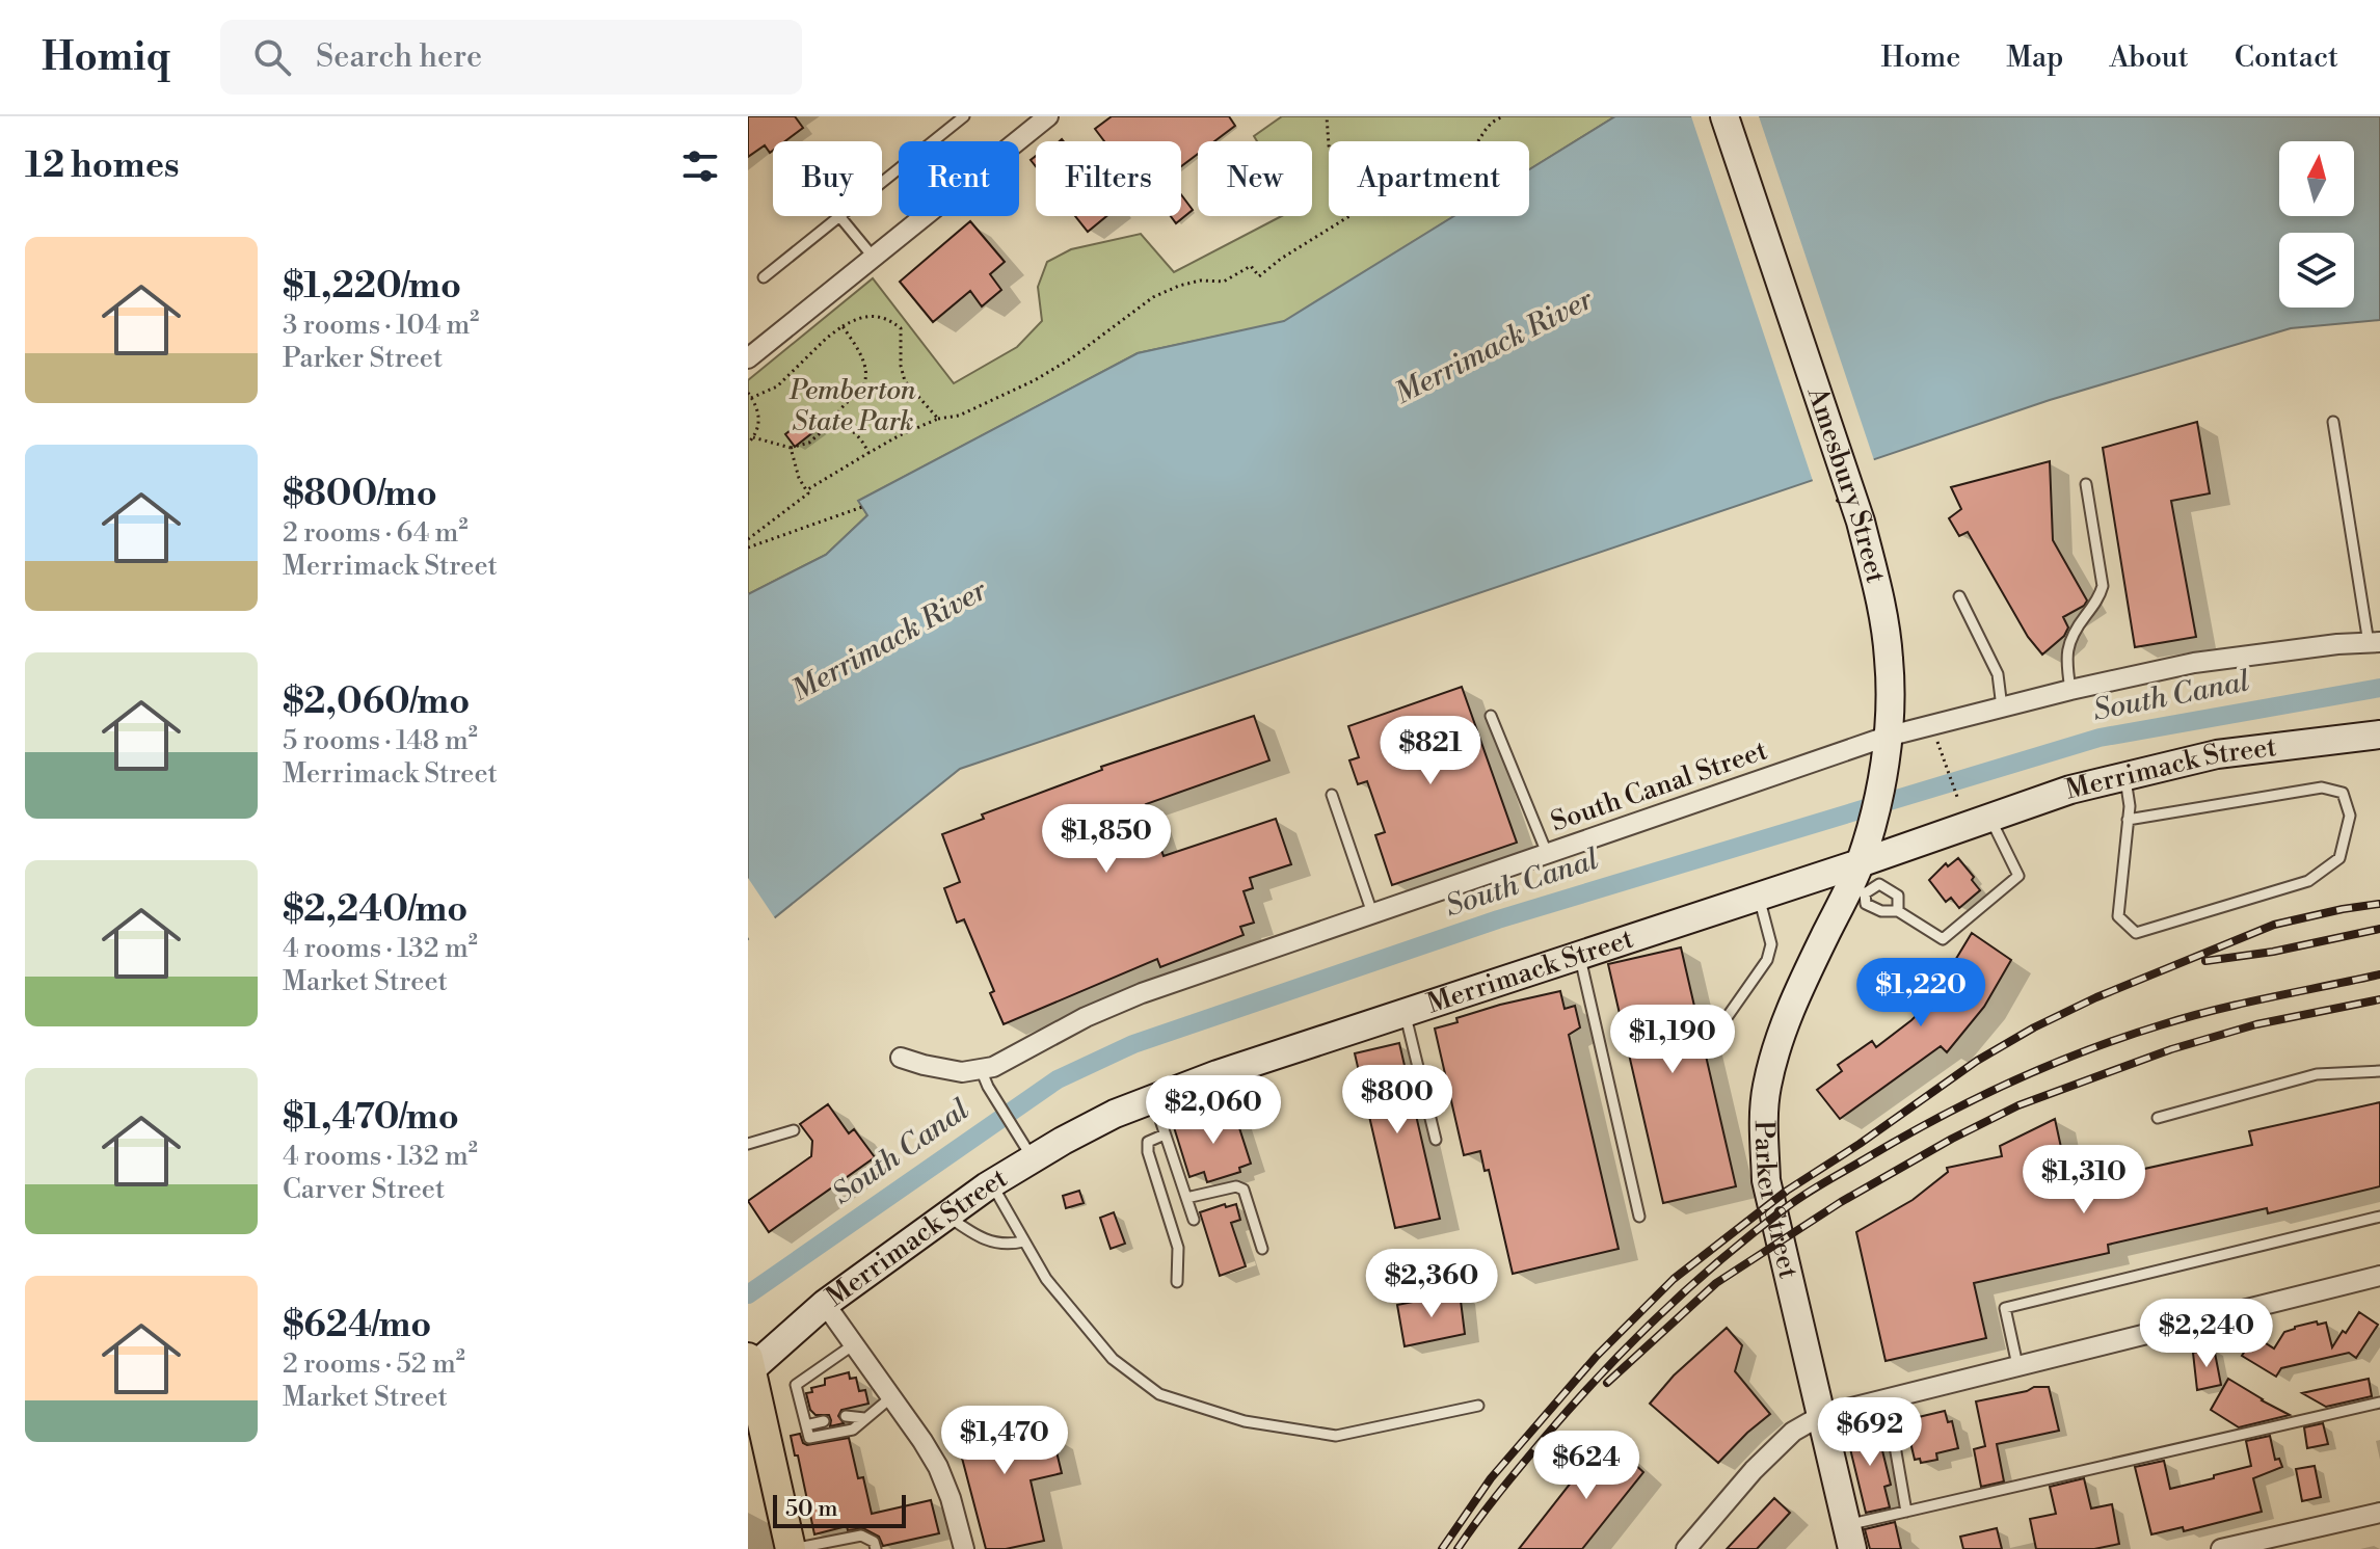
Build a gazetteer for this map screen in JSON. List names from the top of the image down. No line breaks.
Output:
{"streets":{"main road":["Amesbury Street","Merrimack Street","Parker Street"],"street":["South Canal Street"]},"crossings":[["Amesbury Street","Merrimack Street"],["Amesbury Street","South Canal Street"],["Amesbury Street","Parker Street"],["Merrimack Street","Parker Street"]],"water":["Merrimack River","South Canal"],"parks":["Pemberton State Park"],"scale_bar":"50 m","north":"top","page":{"header":"Homiq","search":"Search here","nav":["Home","Map","About","Contact"],"heading":"12 homes","chip":["Buy","Rent","Filters","New","Apartment"],"list":[{"name":"$1,220/mo","note":"3 rooms · 104 m² · Parker Street"},{"name":"$800/mo","note":"2 rooms · 64 m² · Merrimack Street"},{"name":"$2,060/mo","note":"5 rooms · 148 m² · Merrimack Street"},{"name":"$2,240/mo","note":"4 rooms · 132 m² · Market Street"},{"name":"$1,470/mo","note":"4 rooms · 132 m² · Carver Street"},{"name":"$624/mo","note":"2 rooms · 52 m² · Market Street"}],"price":["$821","$1,850","$1,220","$1,190","$800","$2,060","$1,310","$2,360","$2,240","$692","$1,470","$624"],"scale":"50 m"}}
